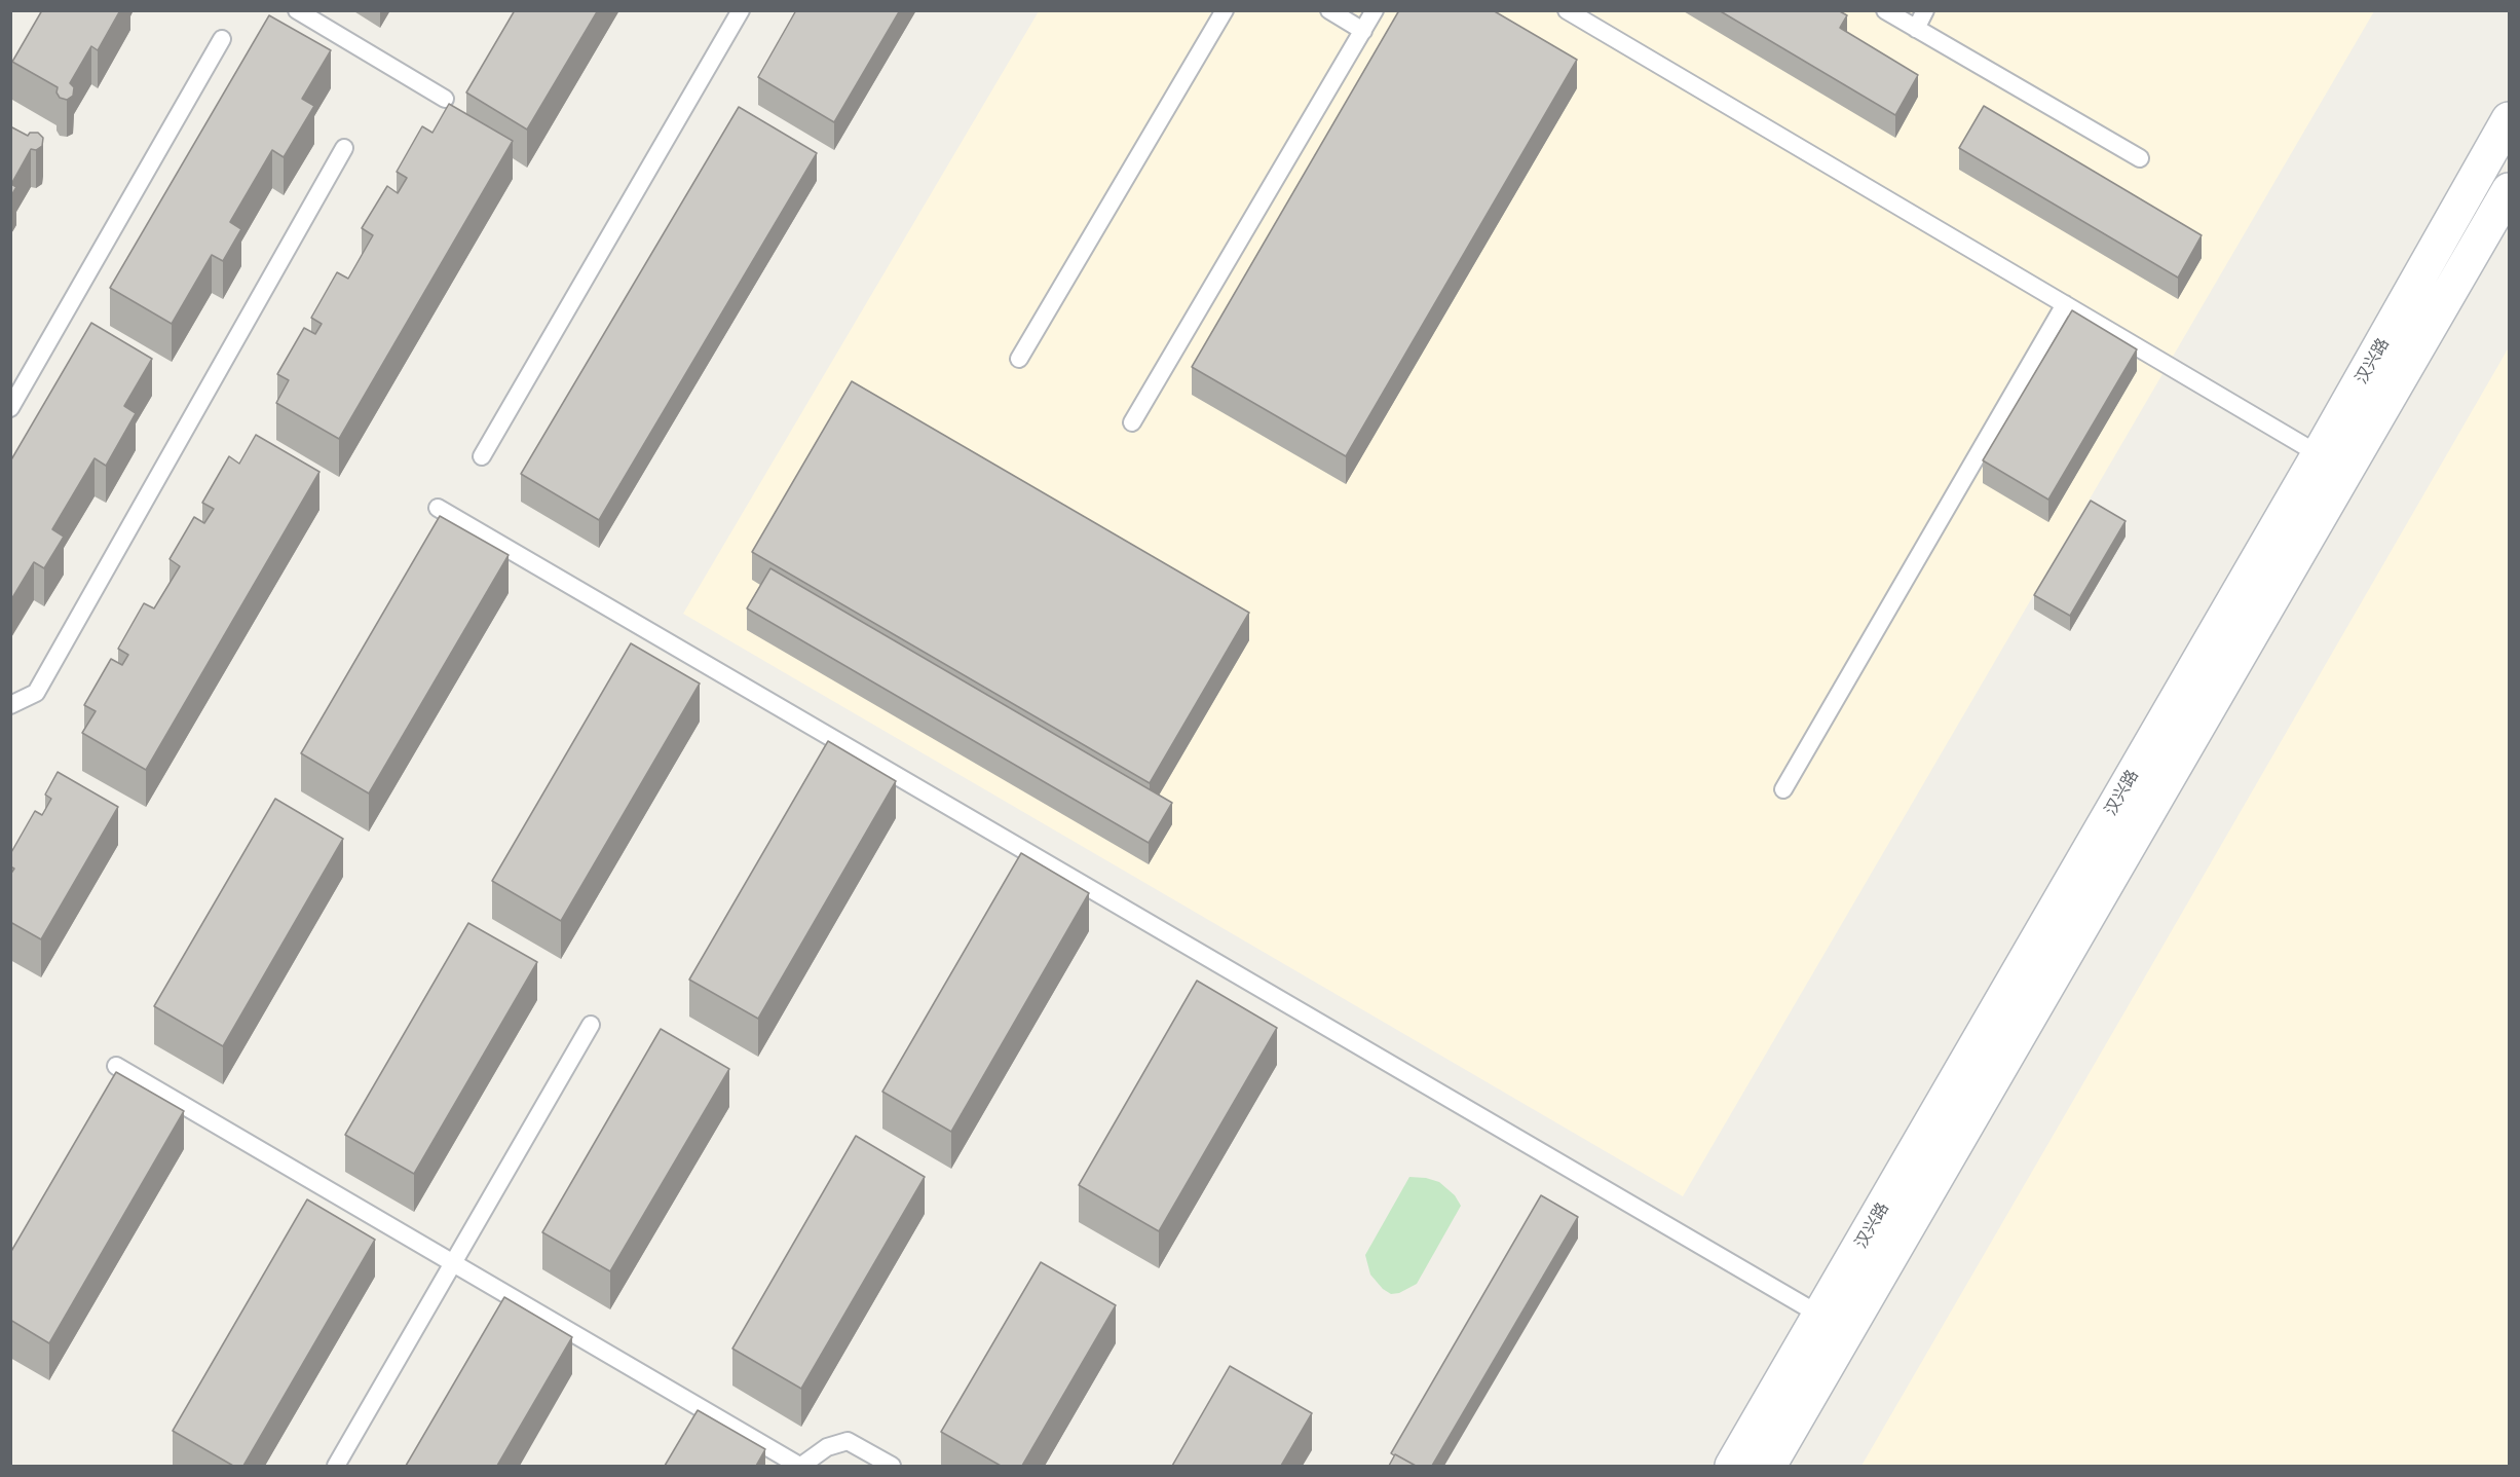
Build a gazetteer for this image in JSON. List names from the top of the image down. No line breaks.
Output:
{"streets":{"street":["汉兴路"]}}
